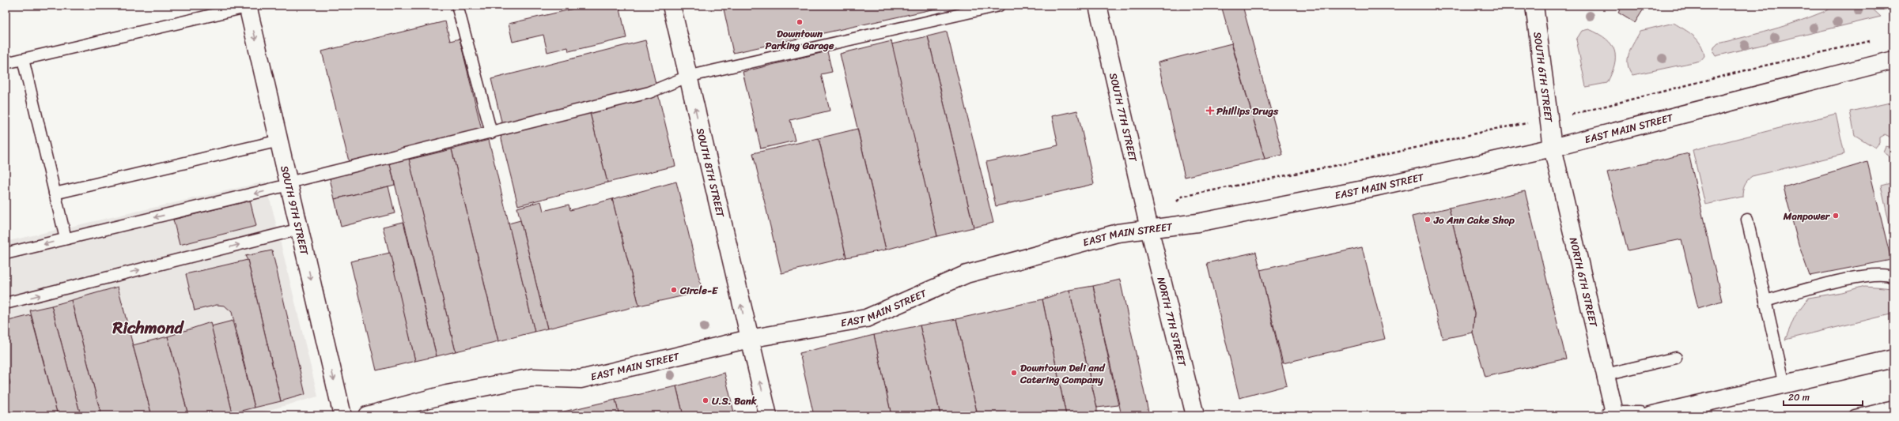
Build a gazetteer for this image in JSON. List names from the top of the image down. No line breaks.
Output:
{"streets":{"main road":["SOUTH 6TH STREET","SOUTH 7TH STREET","EAST MAIN STREET","SOUTH 8TH STREET","SOUTH 9TH STREET","NORTH 6TH STREET","NORTH 7TH STREET"]},"crossings":[["SOUTH 6TH STREET","EAST MAIN STREET"],["SOUTH 6TH STREET","NORTH 6TH STREET"],["SOUTH 7TH STREET","EAST MAIN STREET"],["SOUTH 7TH STREET","NORTH 7TH STREET"],["EAST MAIN STREET","SOUTH 8TH STREET"],["EAST MAIN STREET","NORTH 6TH STREET"],["EAST MAIN STREET","NORTH 7TH STREET"]],"one_way":["SOUTH 8TH STREET","SOUTH 9TH STREET"],"districts":["Richmond"],"places":{"other":["Downtown Parking Garage","Manpower","Jo Ann Cake Shop","Circle-E","Downtown Deli and Catering Company","U.S. Bank"],"health":["Phillips Drugs"]},"scale_bar":"20 m"}
